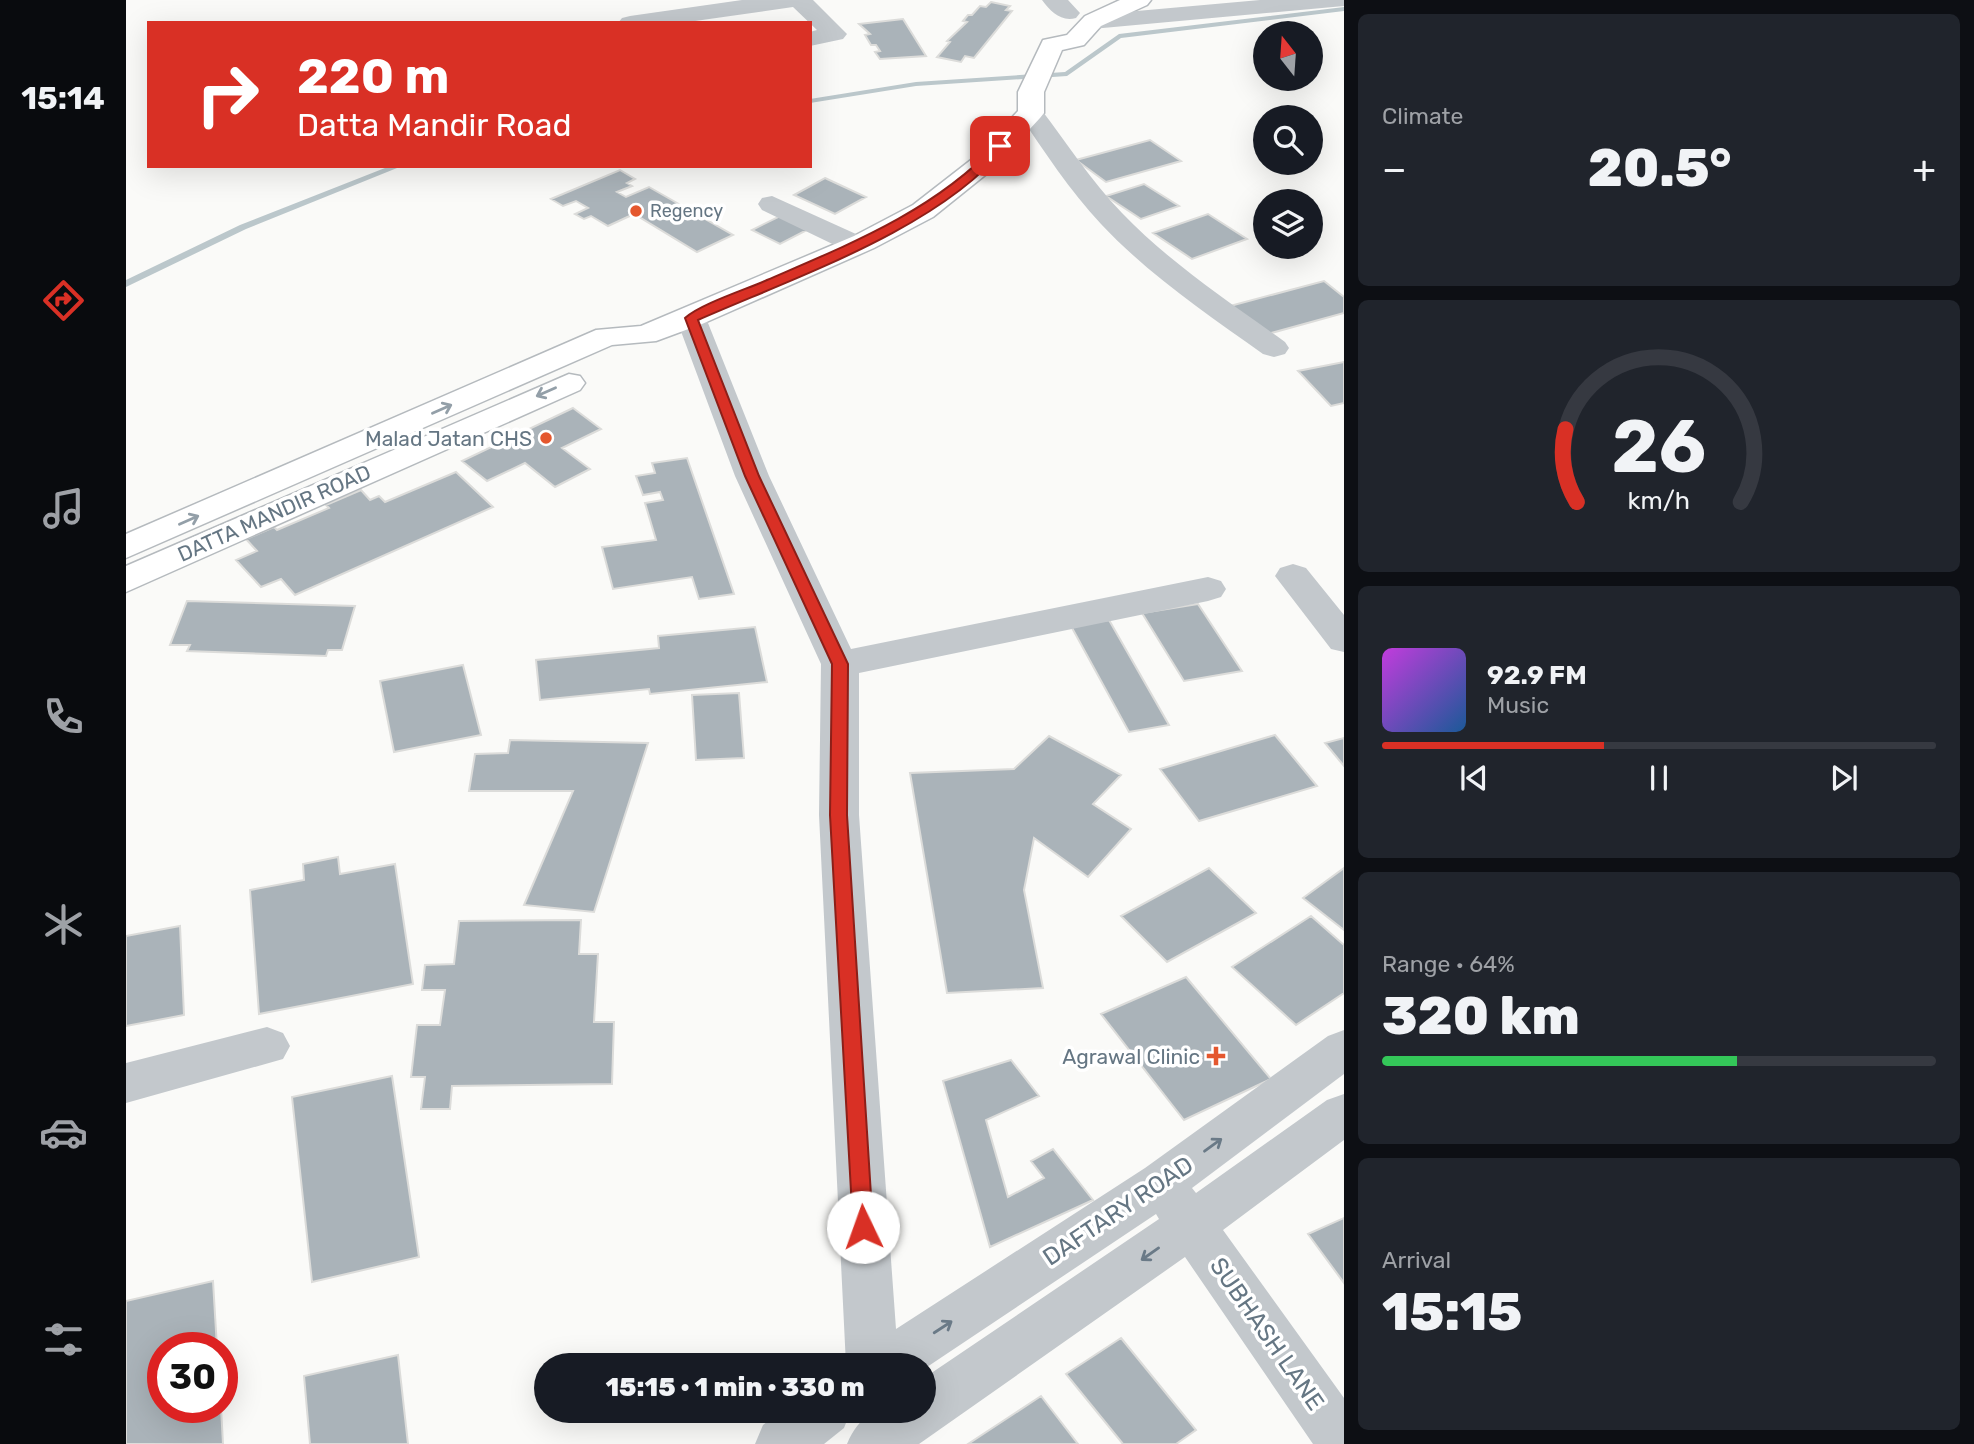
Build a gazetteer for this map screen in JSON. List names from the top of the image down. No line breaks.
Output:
{"streets":{"main road":["DATTA MANDIR ROAD"],"street":["DAFTARY ROAD","SUBHASH LANE"]},"crossings":[["DAFTARY ROAD","SUBHASH LANE"]],"places":{"other":["Regency","Malad Jatan CHS"],"health":["Agrawal Clinic"]},"north":"top","page":{"tabs":"15:14","tile":["Climate",["Range · 64%","320 km"],["Arrival","15:15"]],"turn":["220 m","Datta Mandir Road"],"heat":["−","20.5°","+"],"song":["92.9 FM","Music"],"limit":"30","trip":"15:15 · 1 min · 330 m","gauge":["26","km/h"]}}
